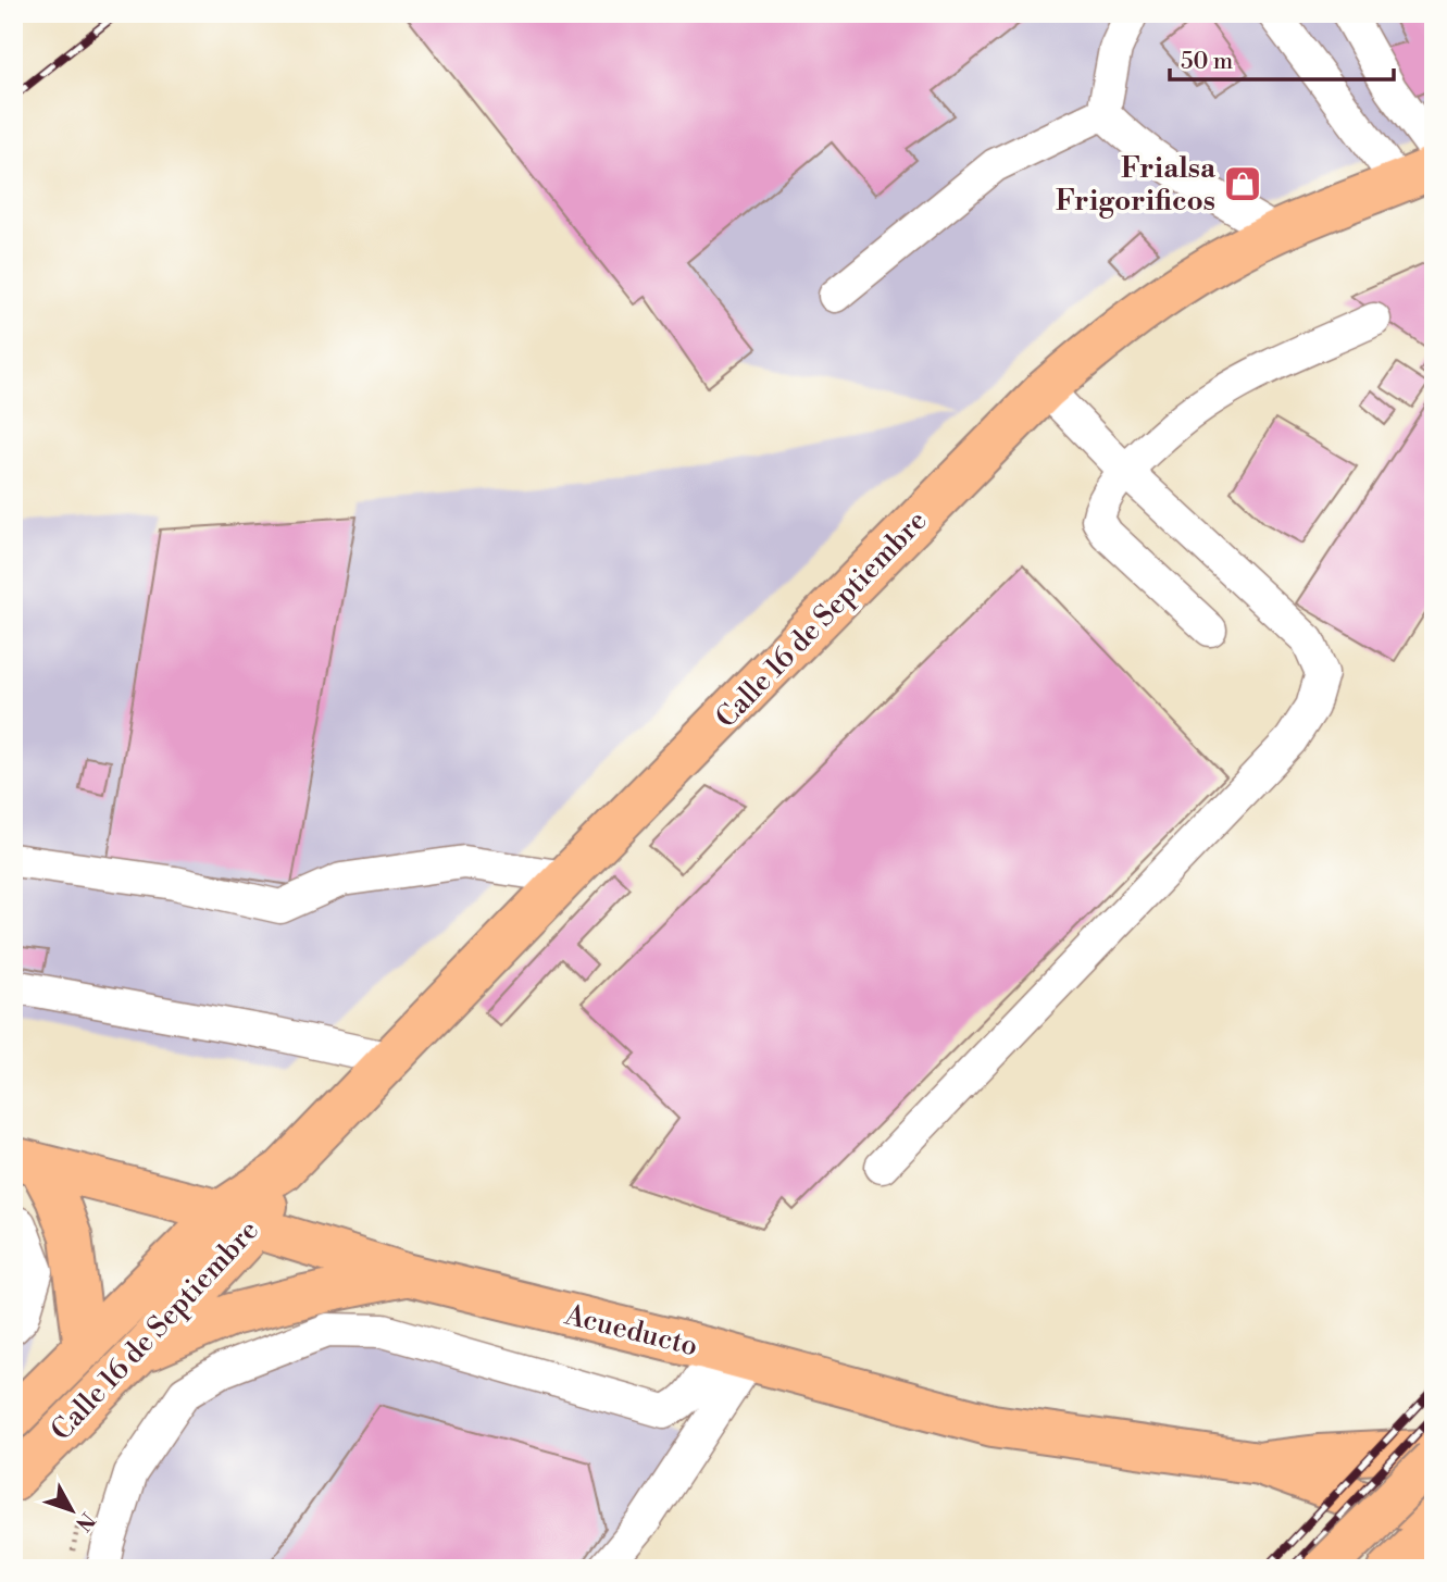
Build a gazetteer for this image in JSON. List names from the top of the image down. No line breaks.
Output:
{"streets":{"main road":["Calle 16 de Septiembre","Acueducto"]},"crossings":[["Calle 16 de Septiembre","Acueducto"]],"places":{"shop":["Frialsa Frigorificos"]},"scale_bar":"50 m","north":"bottom right"}
